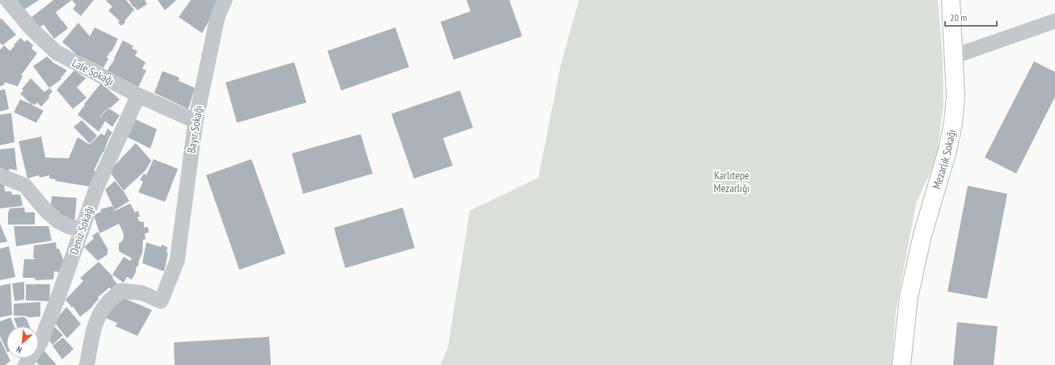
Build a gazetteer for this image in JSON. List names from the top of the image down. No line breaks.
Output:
{"streets":{"street":["Lale Sokağı","Bayır Sokağı","Mezarlık Sokağı","Deniz Sokağı"]},"crossings":[["Lale Sokağı","Bayır Sokağı"],["Lale Sokağı","Deniz Sokağı"]],"parks":["Karlıtepe Mezarlığı"],"scale_bar":"20 m","north":"bottom left"}
